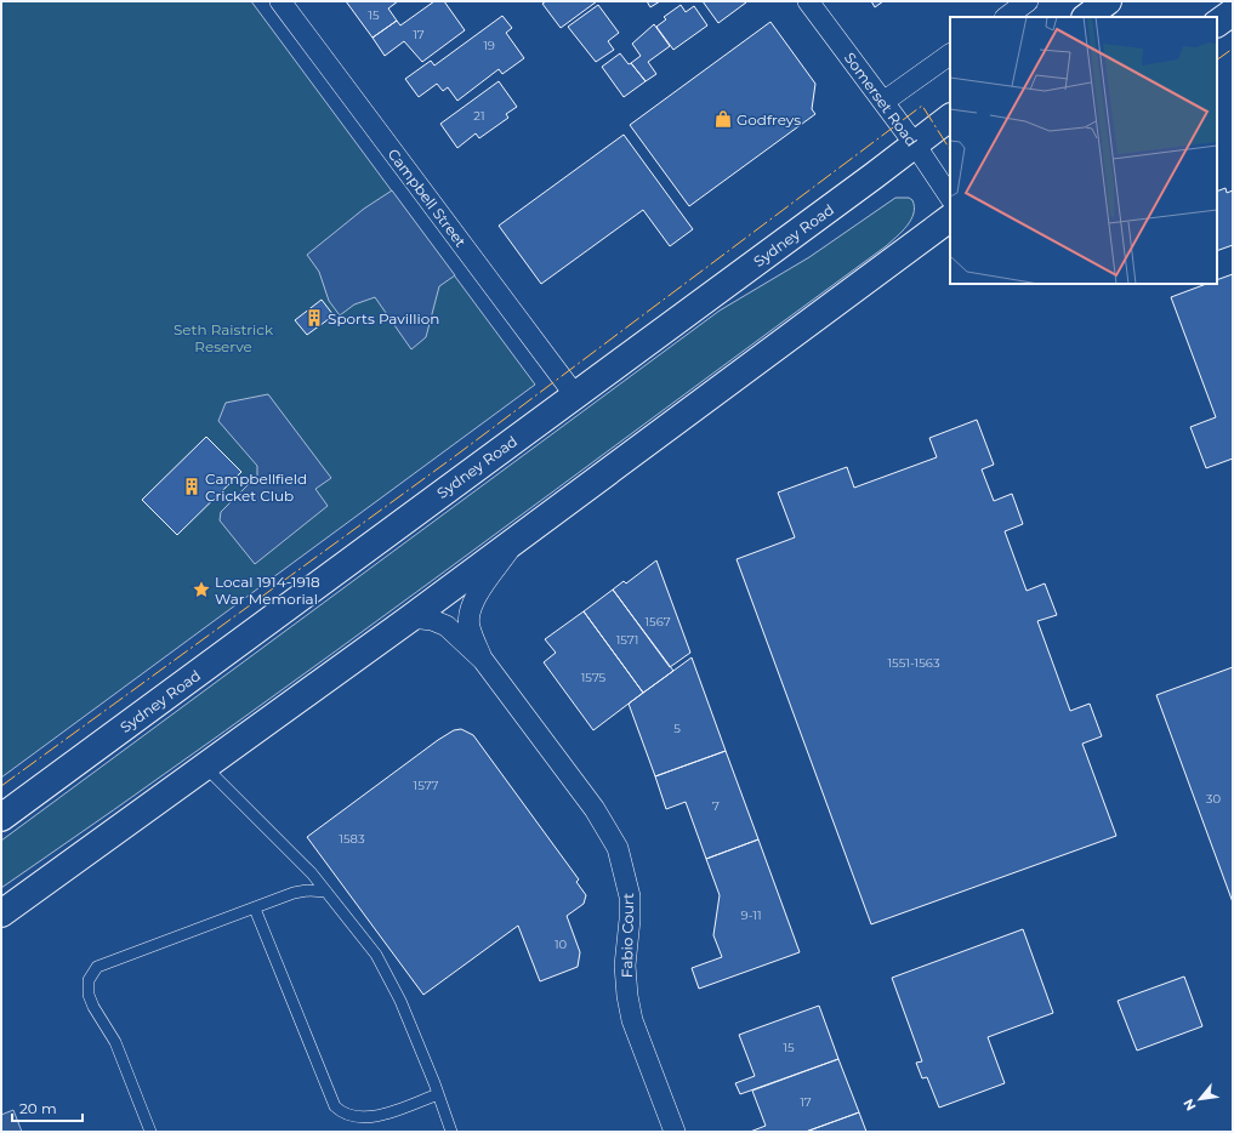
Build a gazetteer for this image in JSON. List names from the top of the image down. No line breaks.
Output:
{"streets":{"highway":["Sydney Road"],"street":["Somerset Road","Campbell Street","Fabio Court"]},"crossings":[["Somerset Road","Sydney Road"],["Campbell Street","Sydney Road"]],"parks":["Seth Raistrick Reserve"],"places":{"shop":["Godfreys"],"building":["Sports Pavillion","Campbellfield Cricket Club"],"place":["Local 1914-1918 War Memorial"]},"house_numbers":["15","17","19","21","1567","1571","1551-1563","1575","5","1577","30","7","1583","9-11","10","15","17"],"scale_bar":"20 m","north":"bottom left"}
